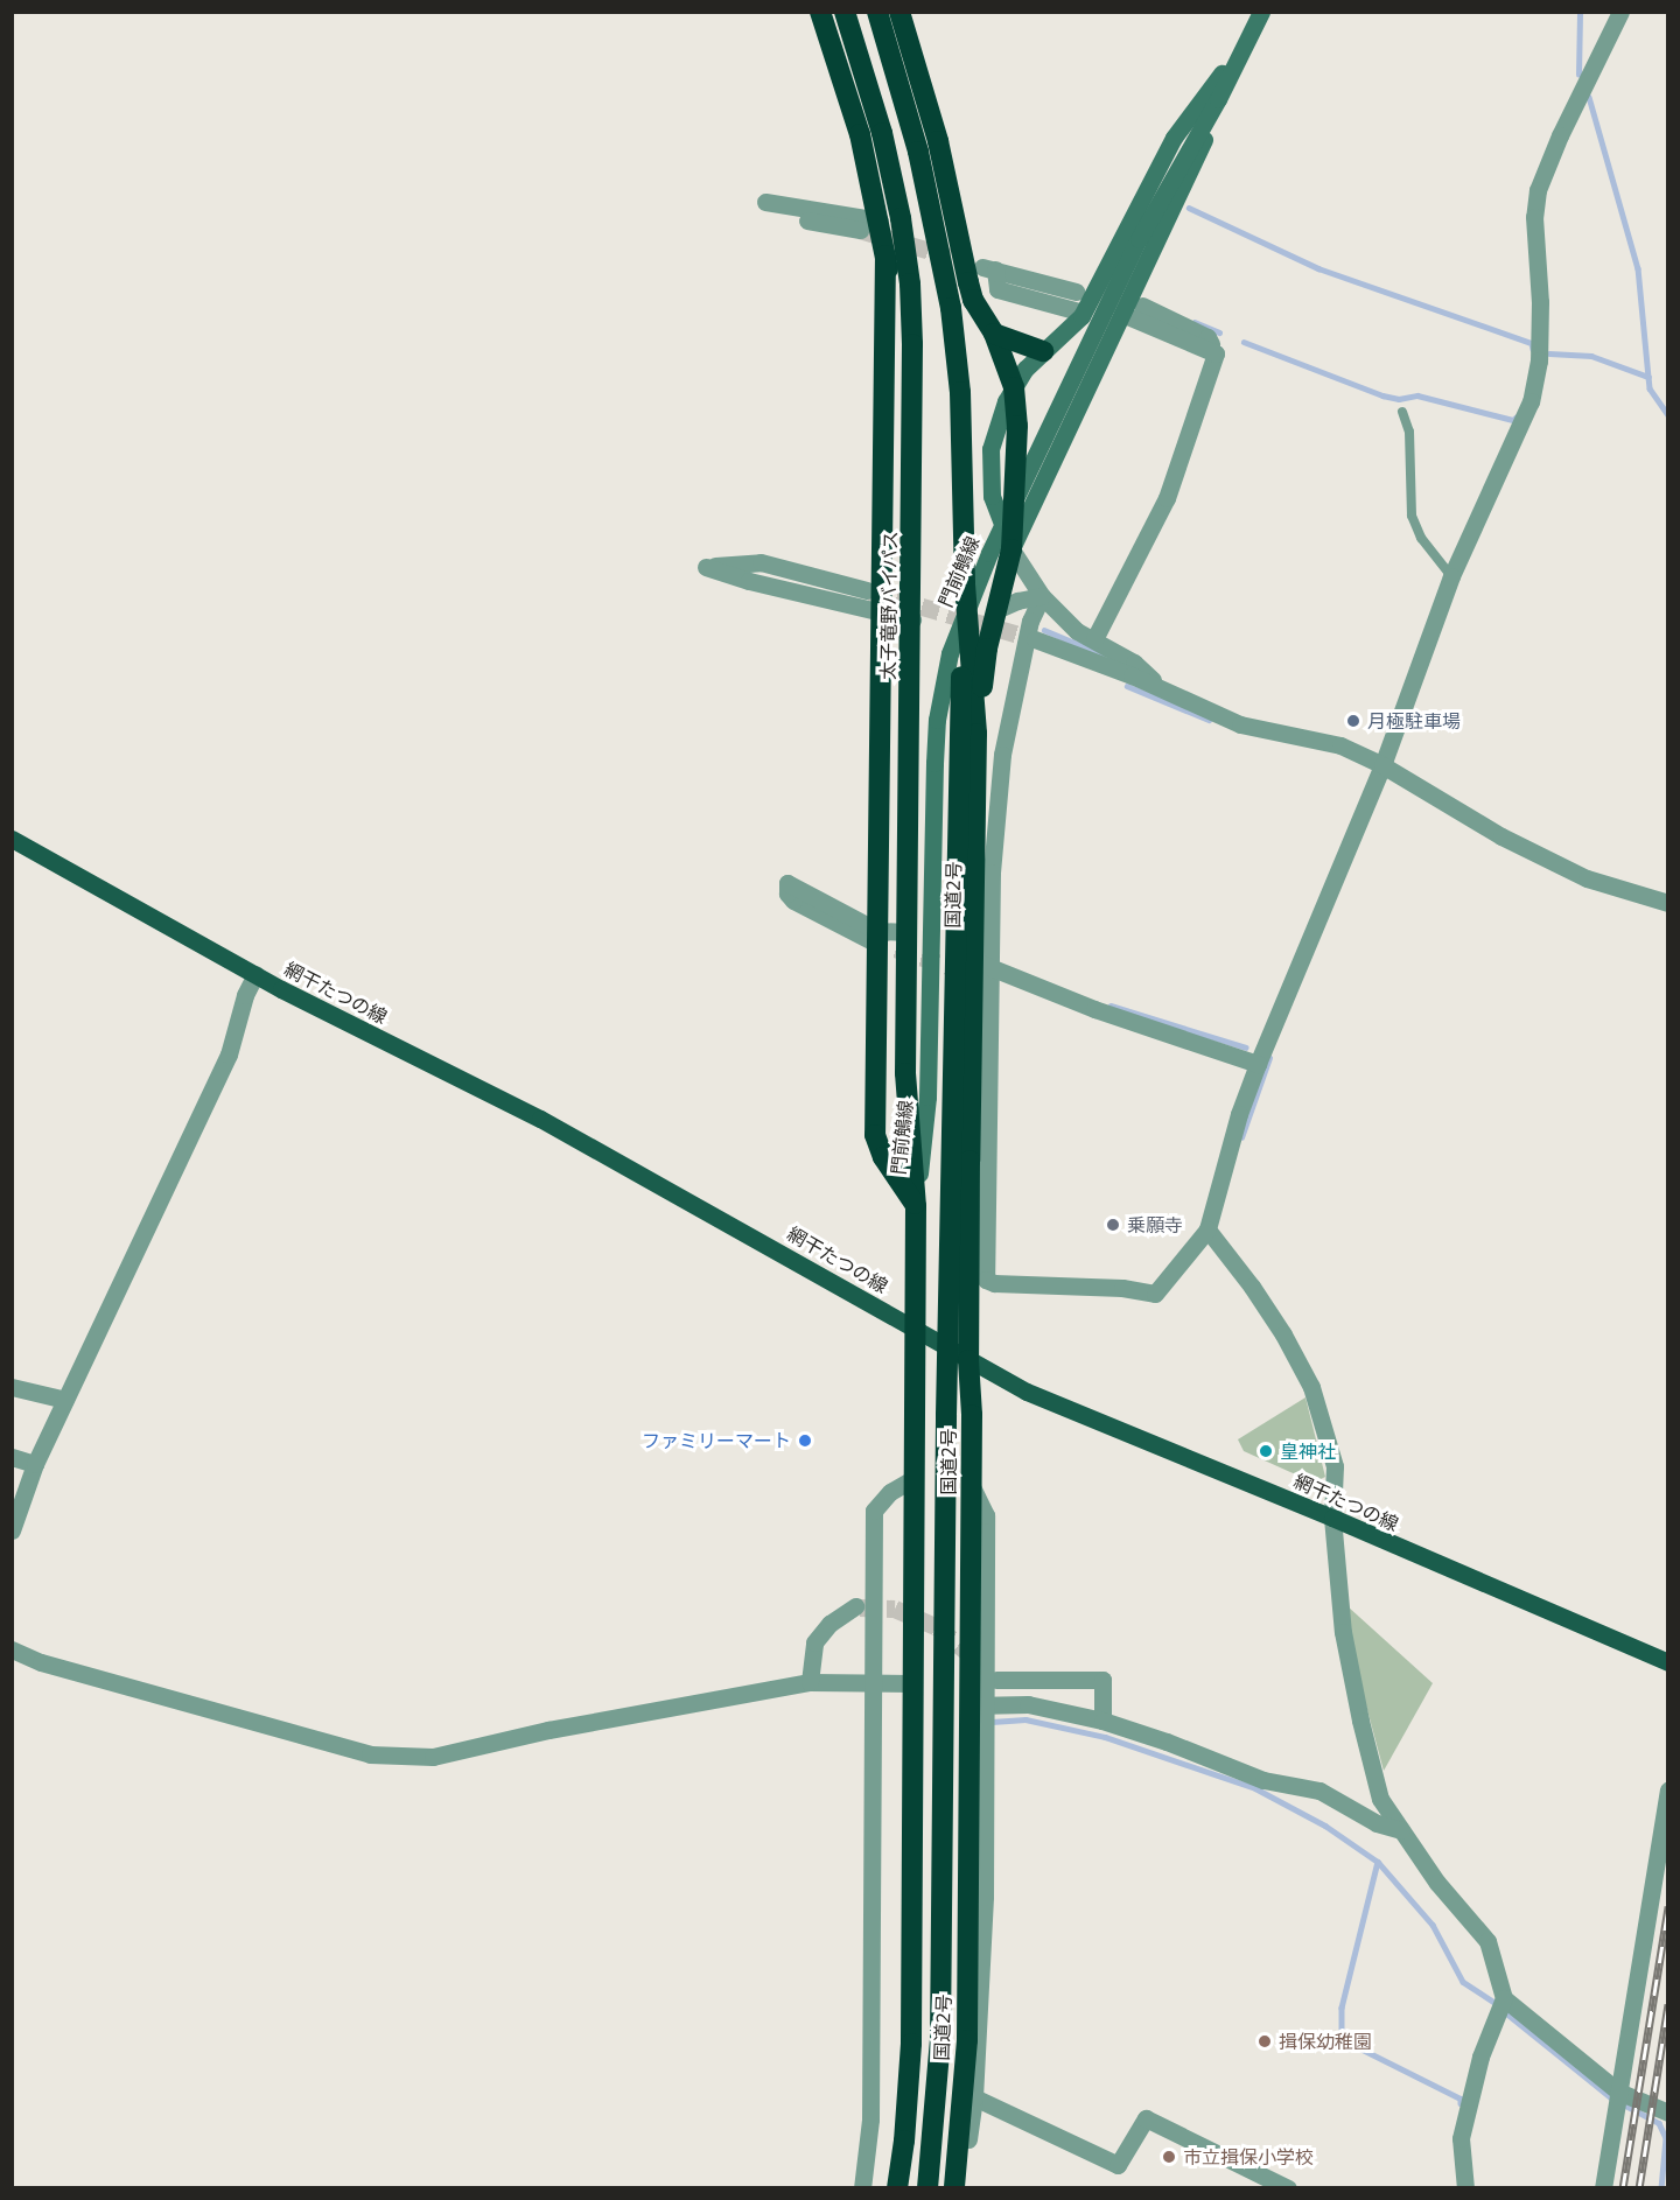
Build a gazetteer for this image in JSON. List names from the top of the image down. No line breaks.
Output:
{"streets":{"highway":["太子竜野バイパス","国道2号"],"main road":["門前鵤線","網干たつの線"]},"crossings":[["門前鵤線","太子竜野バイパス"],["門前鵤線","国道2号"],["太子竜野バイパス","国道2号"],["国道2号","網干たつの線"]],"places":["月極駐車場","乗願寺","ファミリーマート","皇神社","揖保幼稚園","市立揖保小学校"]}
